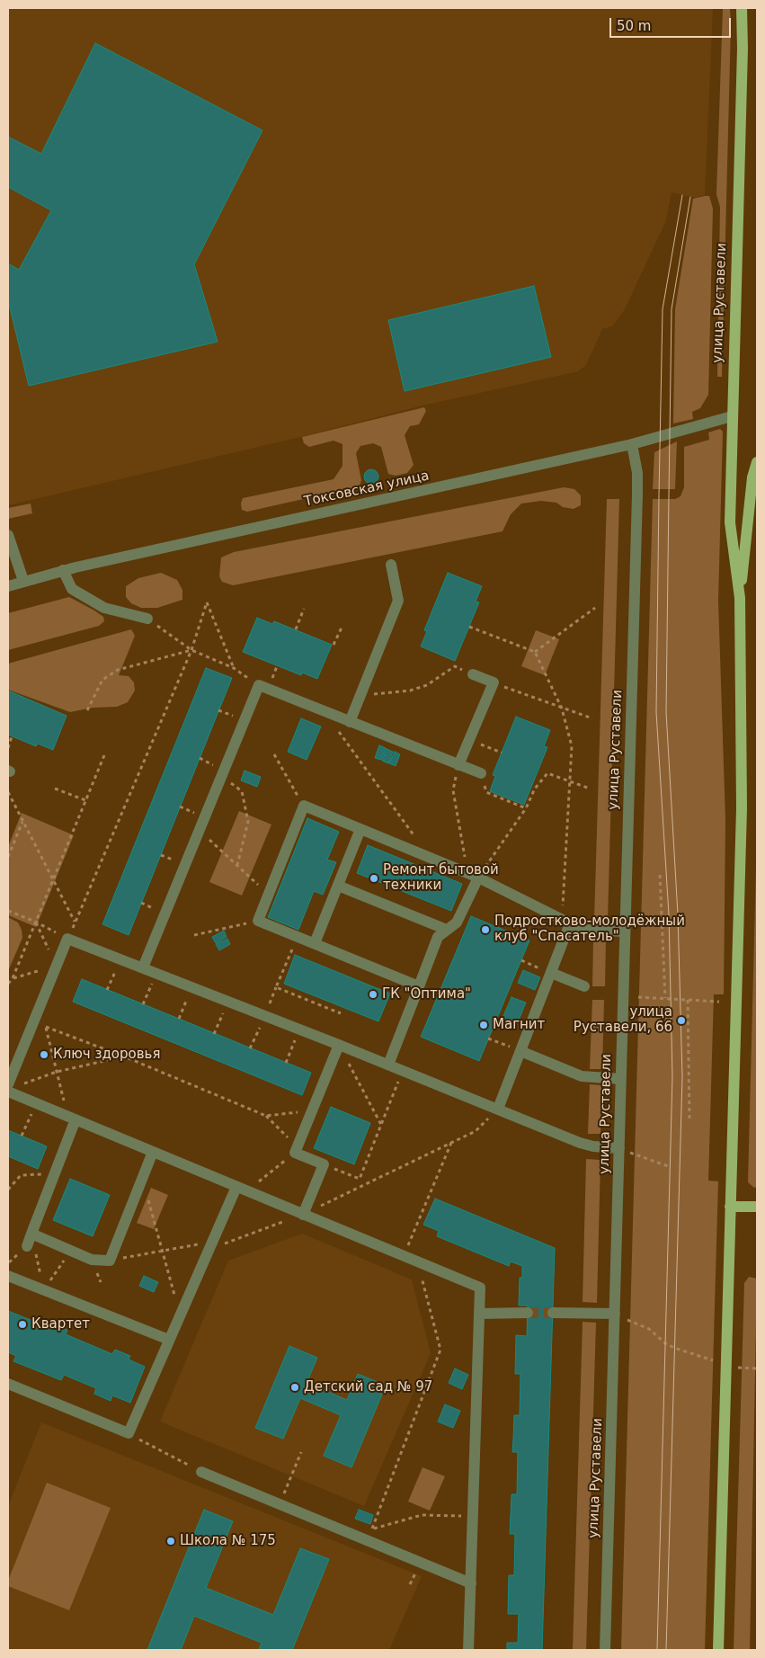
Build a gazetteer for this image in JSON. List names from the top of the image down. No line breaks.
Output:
{"streets":{"main road":["улица Руставели"],"street":["Токсовская улица"]},"crossings":[["улица Руставели","Токсовская улица"]],"places":["Ремонт бытовой техники","Подростково-молодёжный клуб \"Спасатель\"","ГК \"Оптима\"","улица Руставели, 66","Магнит","Ключ здоровья","Квартет","Детский сад № 97","Школа № 175"],"scale_bar":"50 m"}
